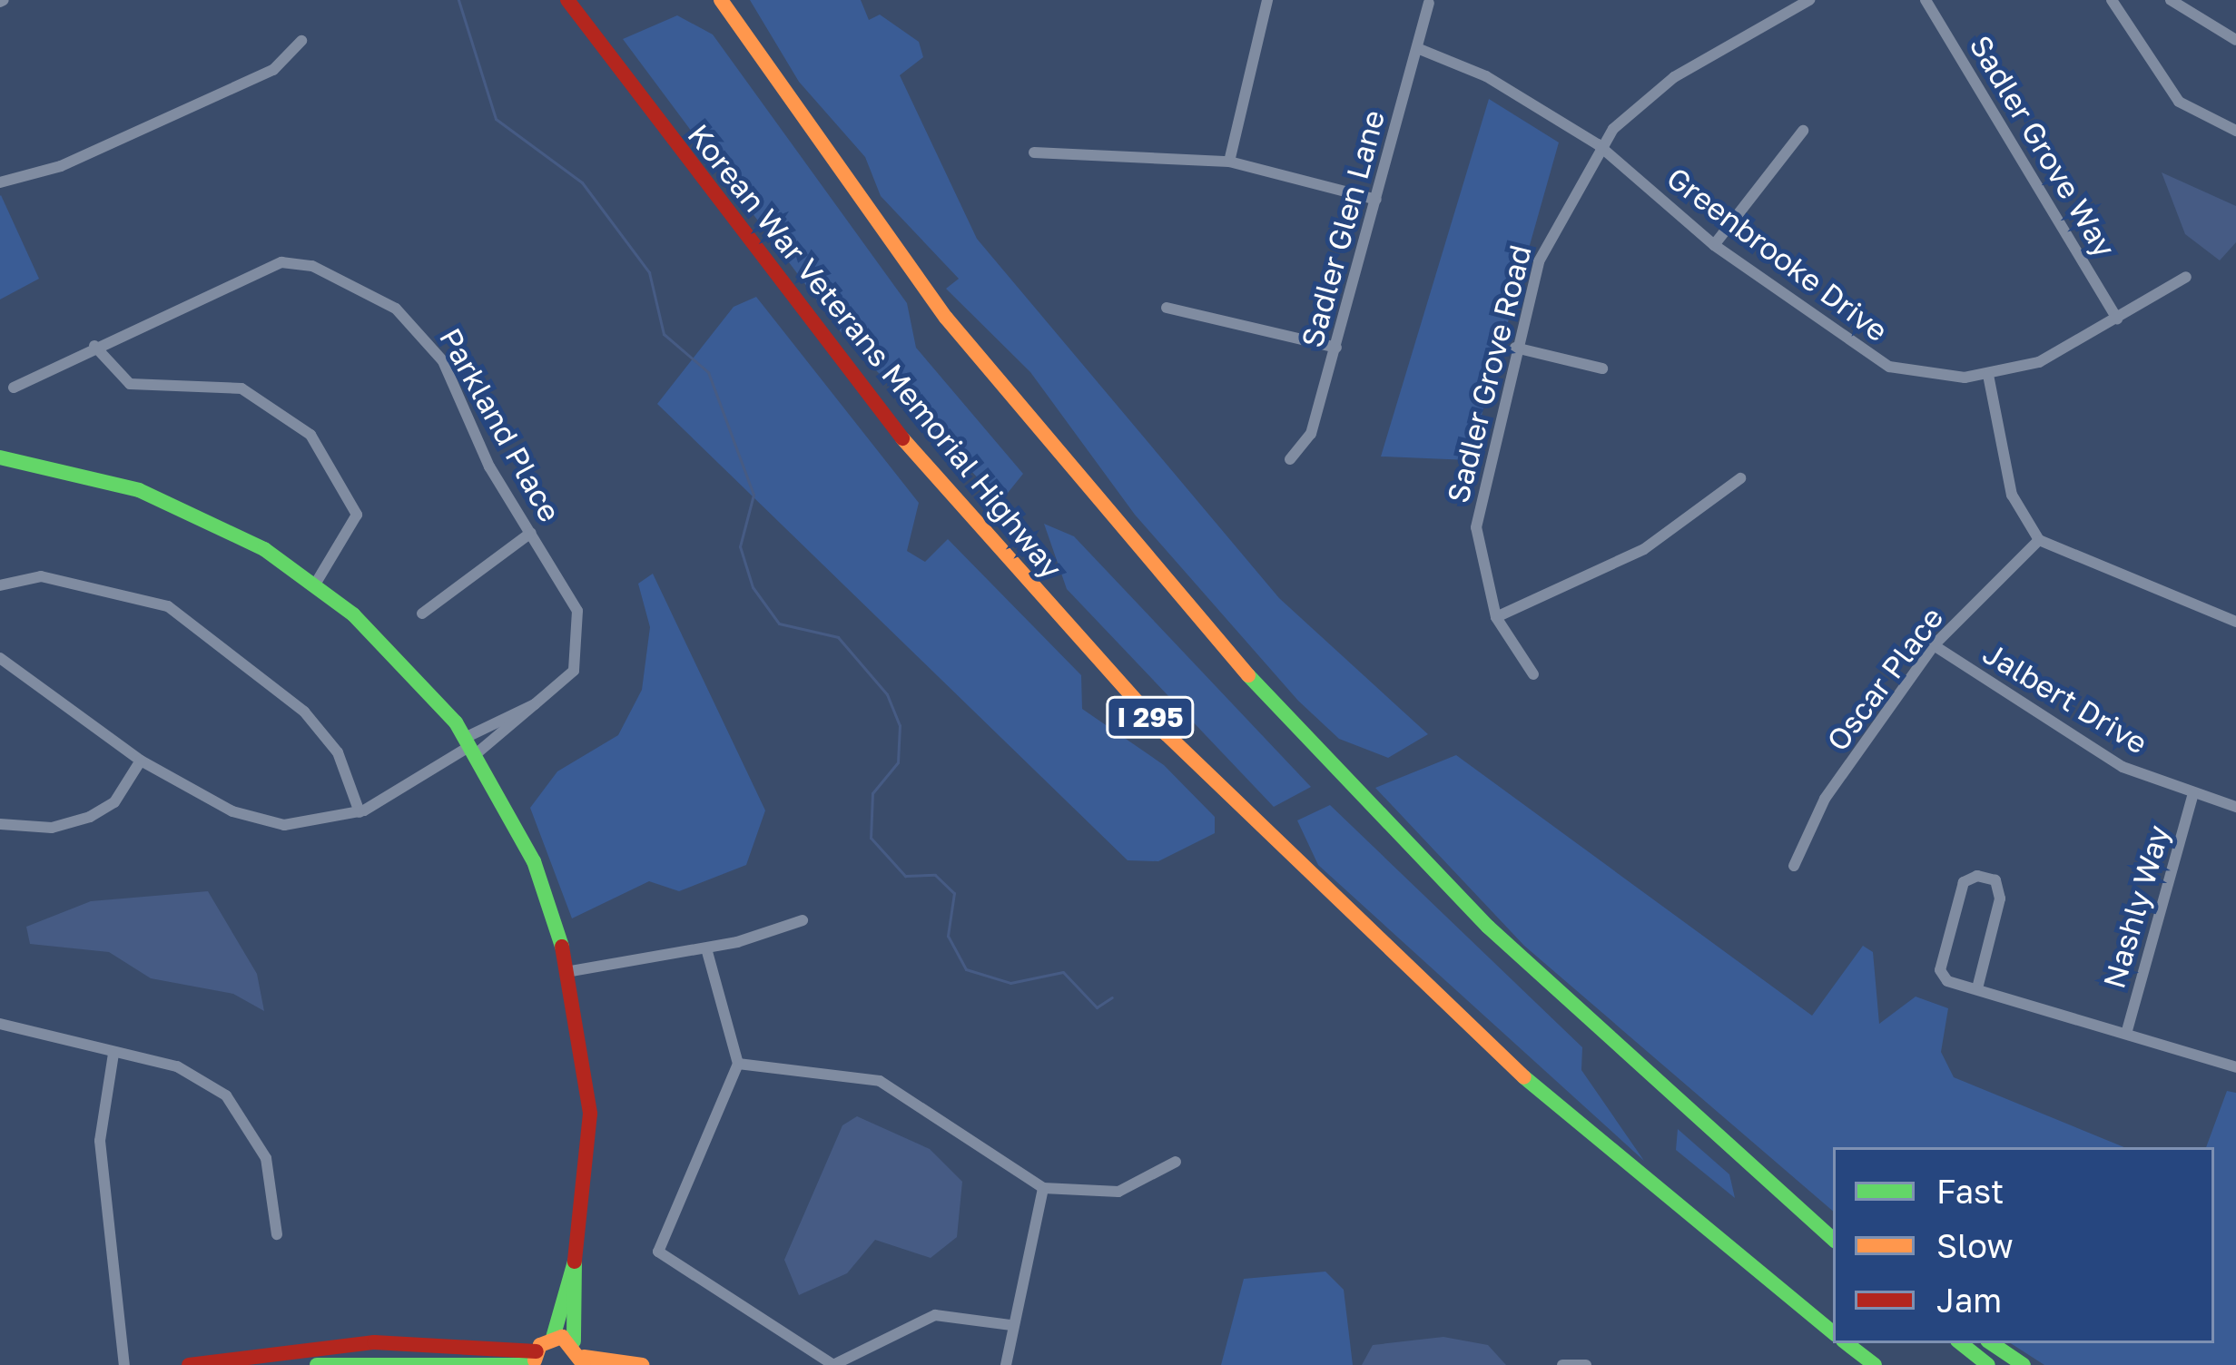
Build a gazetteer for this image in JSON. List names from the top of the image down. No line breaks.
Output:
{"streets":{"main road":["Korean War Veterans Memorial Highway","I 295"],"street":["Sadler Grove Way","Sadler Glen Lane","Greenbrooke Drive","Sadler Grove Road","Parkland Place","Oscar Place","Jalbert Drive","Nashly Way"]},"crossings":[["Sadler Grove Way","Greenbrooke Drive"],["Sadler Glen Lane","Greenbrooke Drive"],["Greenbrooke Drive","Sadler Grove Road"],["Oscar Place","Jalbert Drive"],["Jalbert Drive","Nashly Way"]],"legend":["Fast","Slow","Jam"]}
